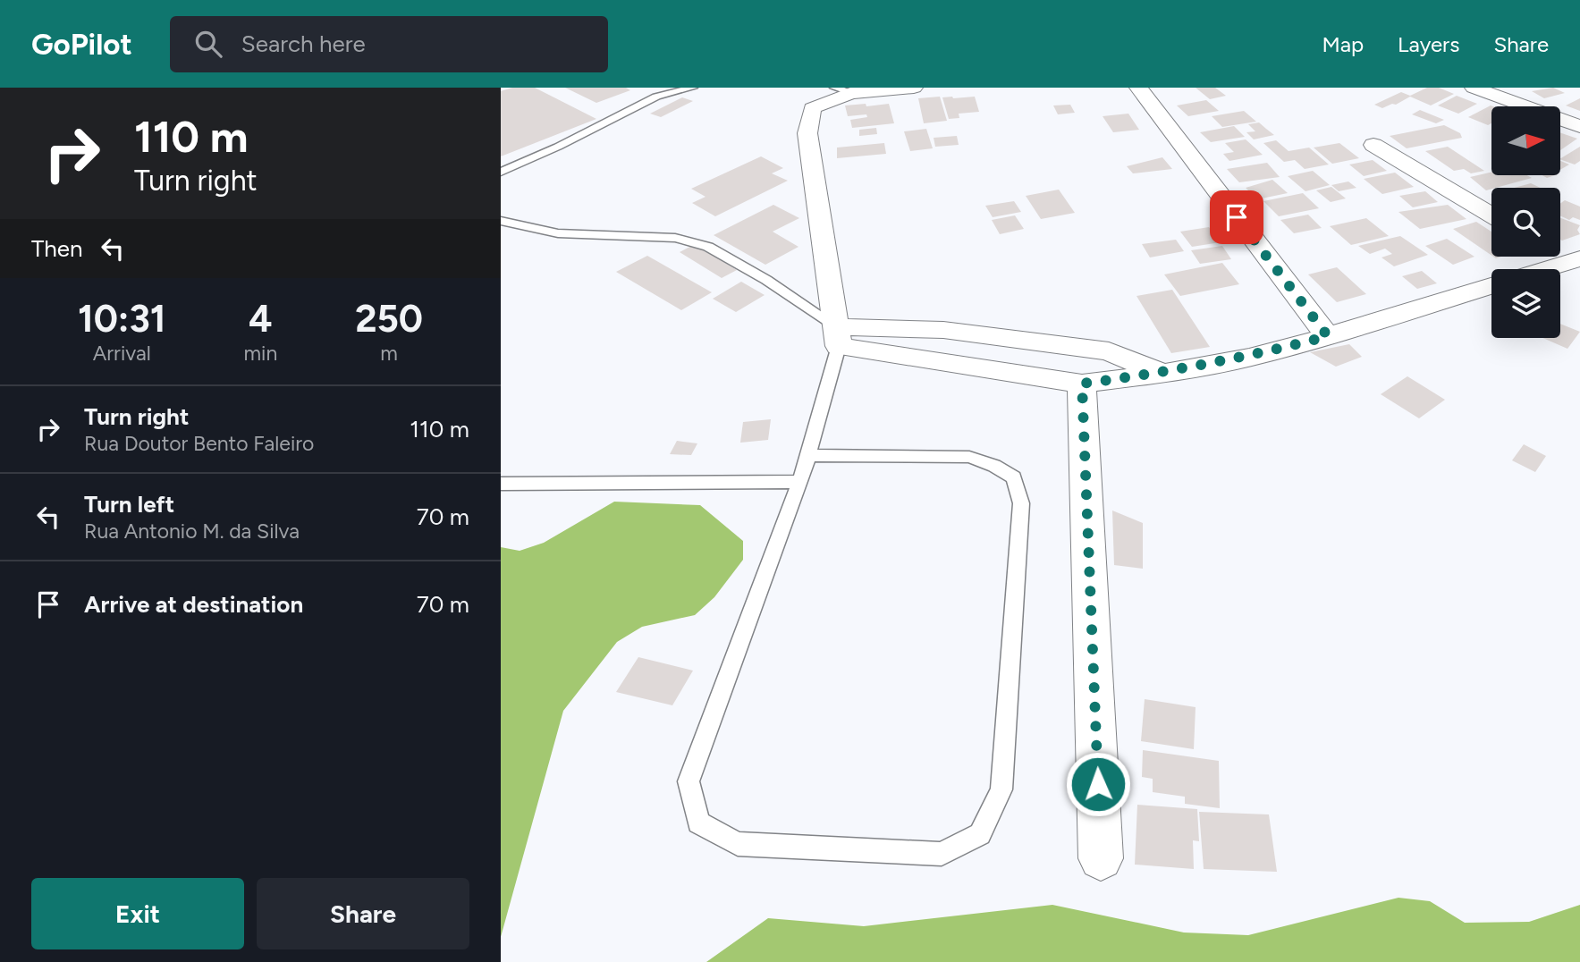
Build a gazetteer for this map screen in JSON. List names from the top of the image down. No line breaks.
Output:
{"north":"right","page":{"header":"GoPilot","search":"Search here","nav":["Map","Layers","Share"],"turn":["110 m","Turn right"],"then":"Then","eta":["10:31","Arrival","4","min","250","m"],"list":[{"name":"Turn right","note":"Rua Doutor Bento Faleiro","value":"110 m"},{"name":"Turn left","note":"Rua Antonio M. da Silva","value":"70 m"},{"name":"Arrive at destination","value":"70 m"}],"buttons":["Exit","Share"]}}
